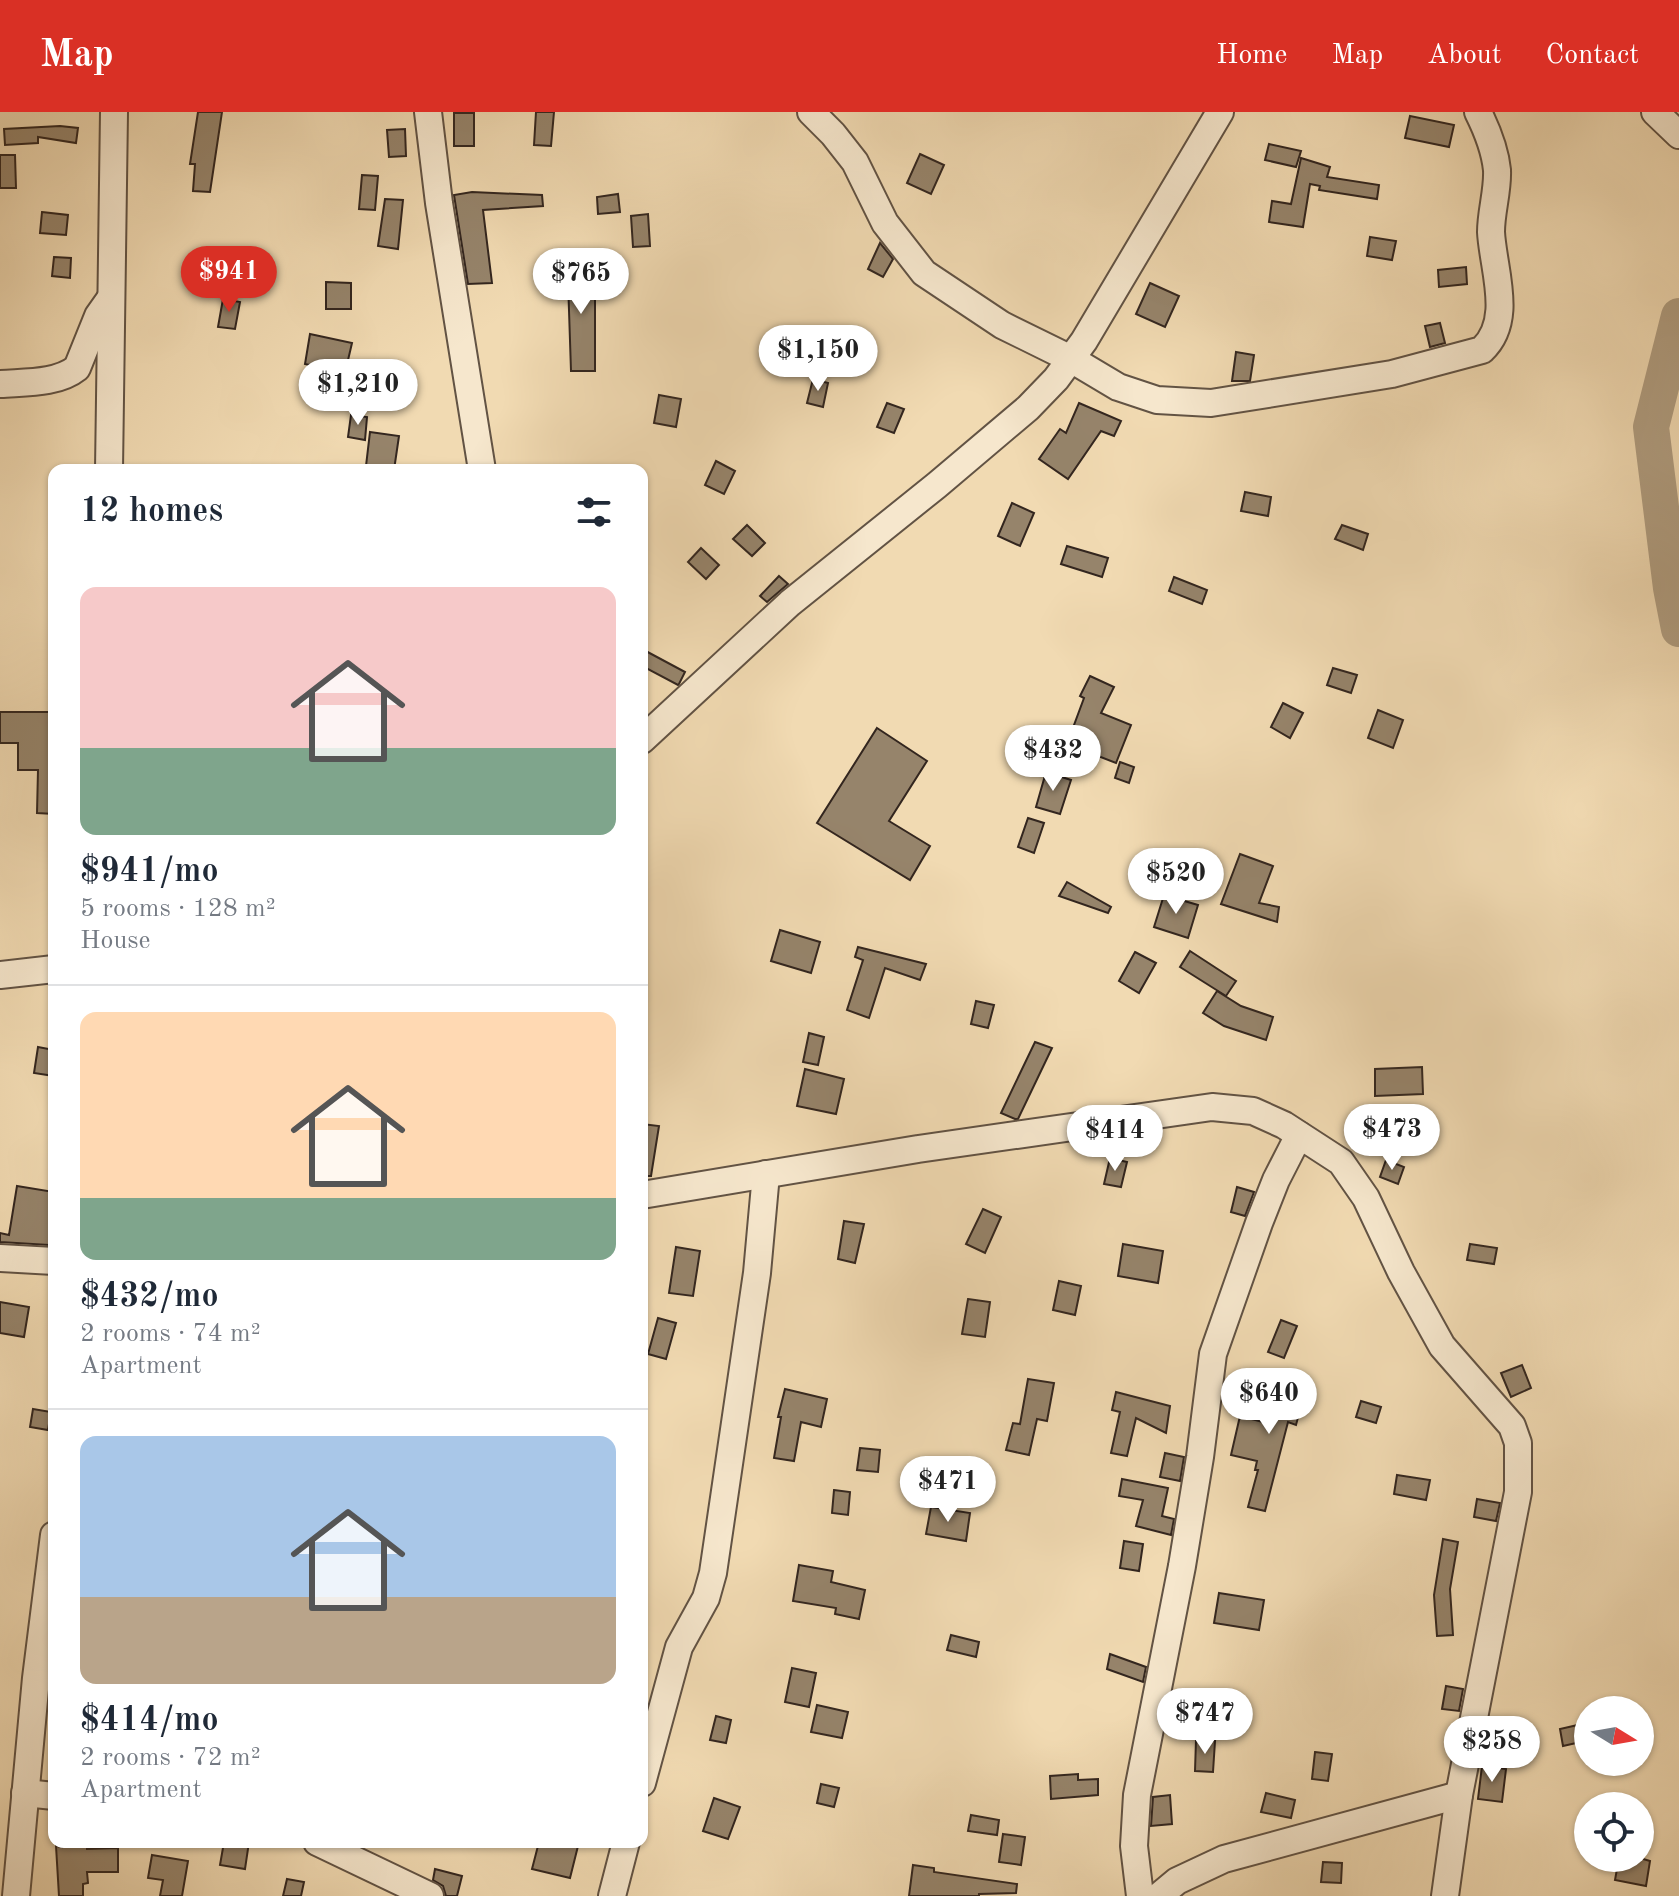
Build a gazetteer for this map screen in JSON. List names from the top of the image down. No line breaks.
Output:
{"north":"right","page":{"header":"Map","nav":["Home","Map","About","Contact"],"price":["$941","$765","$1,150","$1,210","$432","$520","$473","$414","$640","$471","$747","$258"],"heading":"12 homes","list":[{"name":"$941/mo","note":"5 rooms · 128 m² · House"},{"name":"$432/mo","note":"2 rooms · 74 m² · Apartment"},{"name":"$414/mo","note":"2 rooms · 72 m² · Apartment"}]}}
